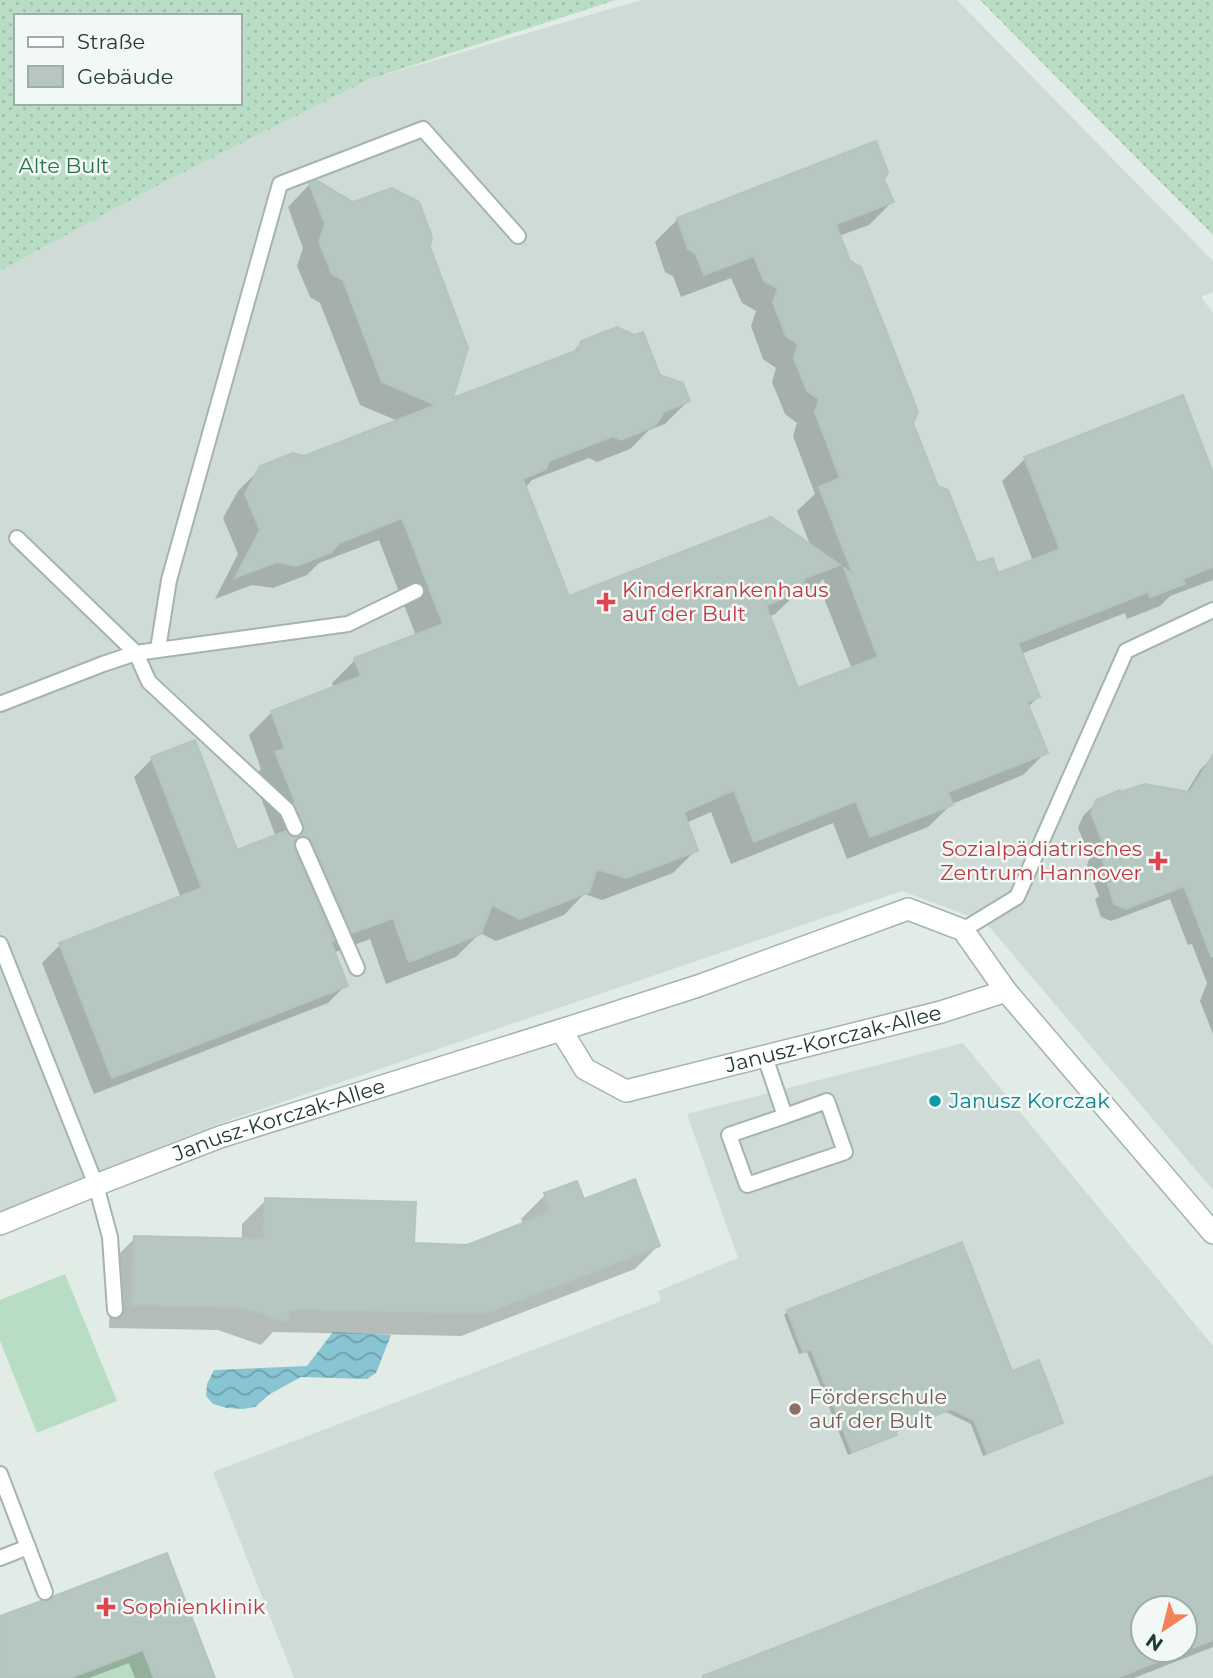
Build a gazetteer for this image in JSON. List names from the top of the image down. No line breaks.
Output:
{"streets":{"street":["Janusz-Korczak-Allee"]},"parks":["Alte Bult"],"places":{"health":["Kinderkrankenhaus auf der Bult","Sozialpädiatrisches Zentrum Hannover","Sophienklinik"],"other":["Janusz Korczak","Förderschule auf der Bult"]},"legend":["Straße","Gebäude"],"north":"bottom left"}
